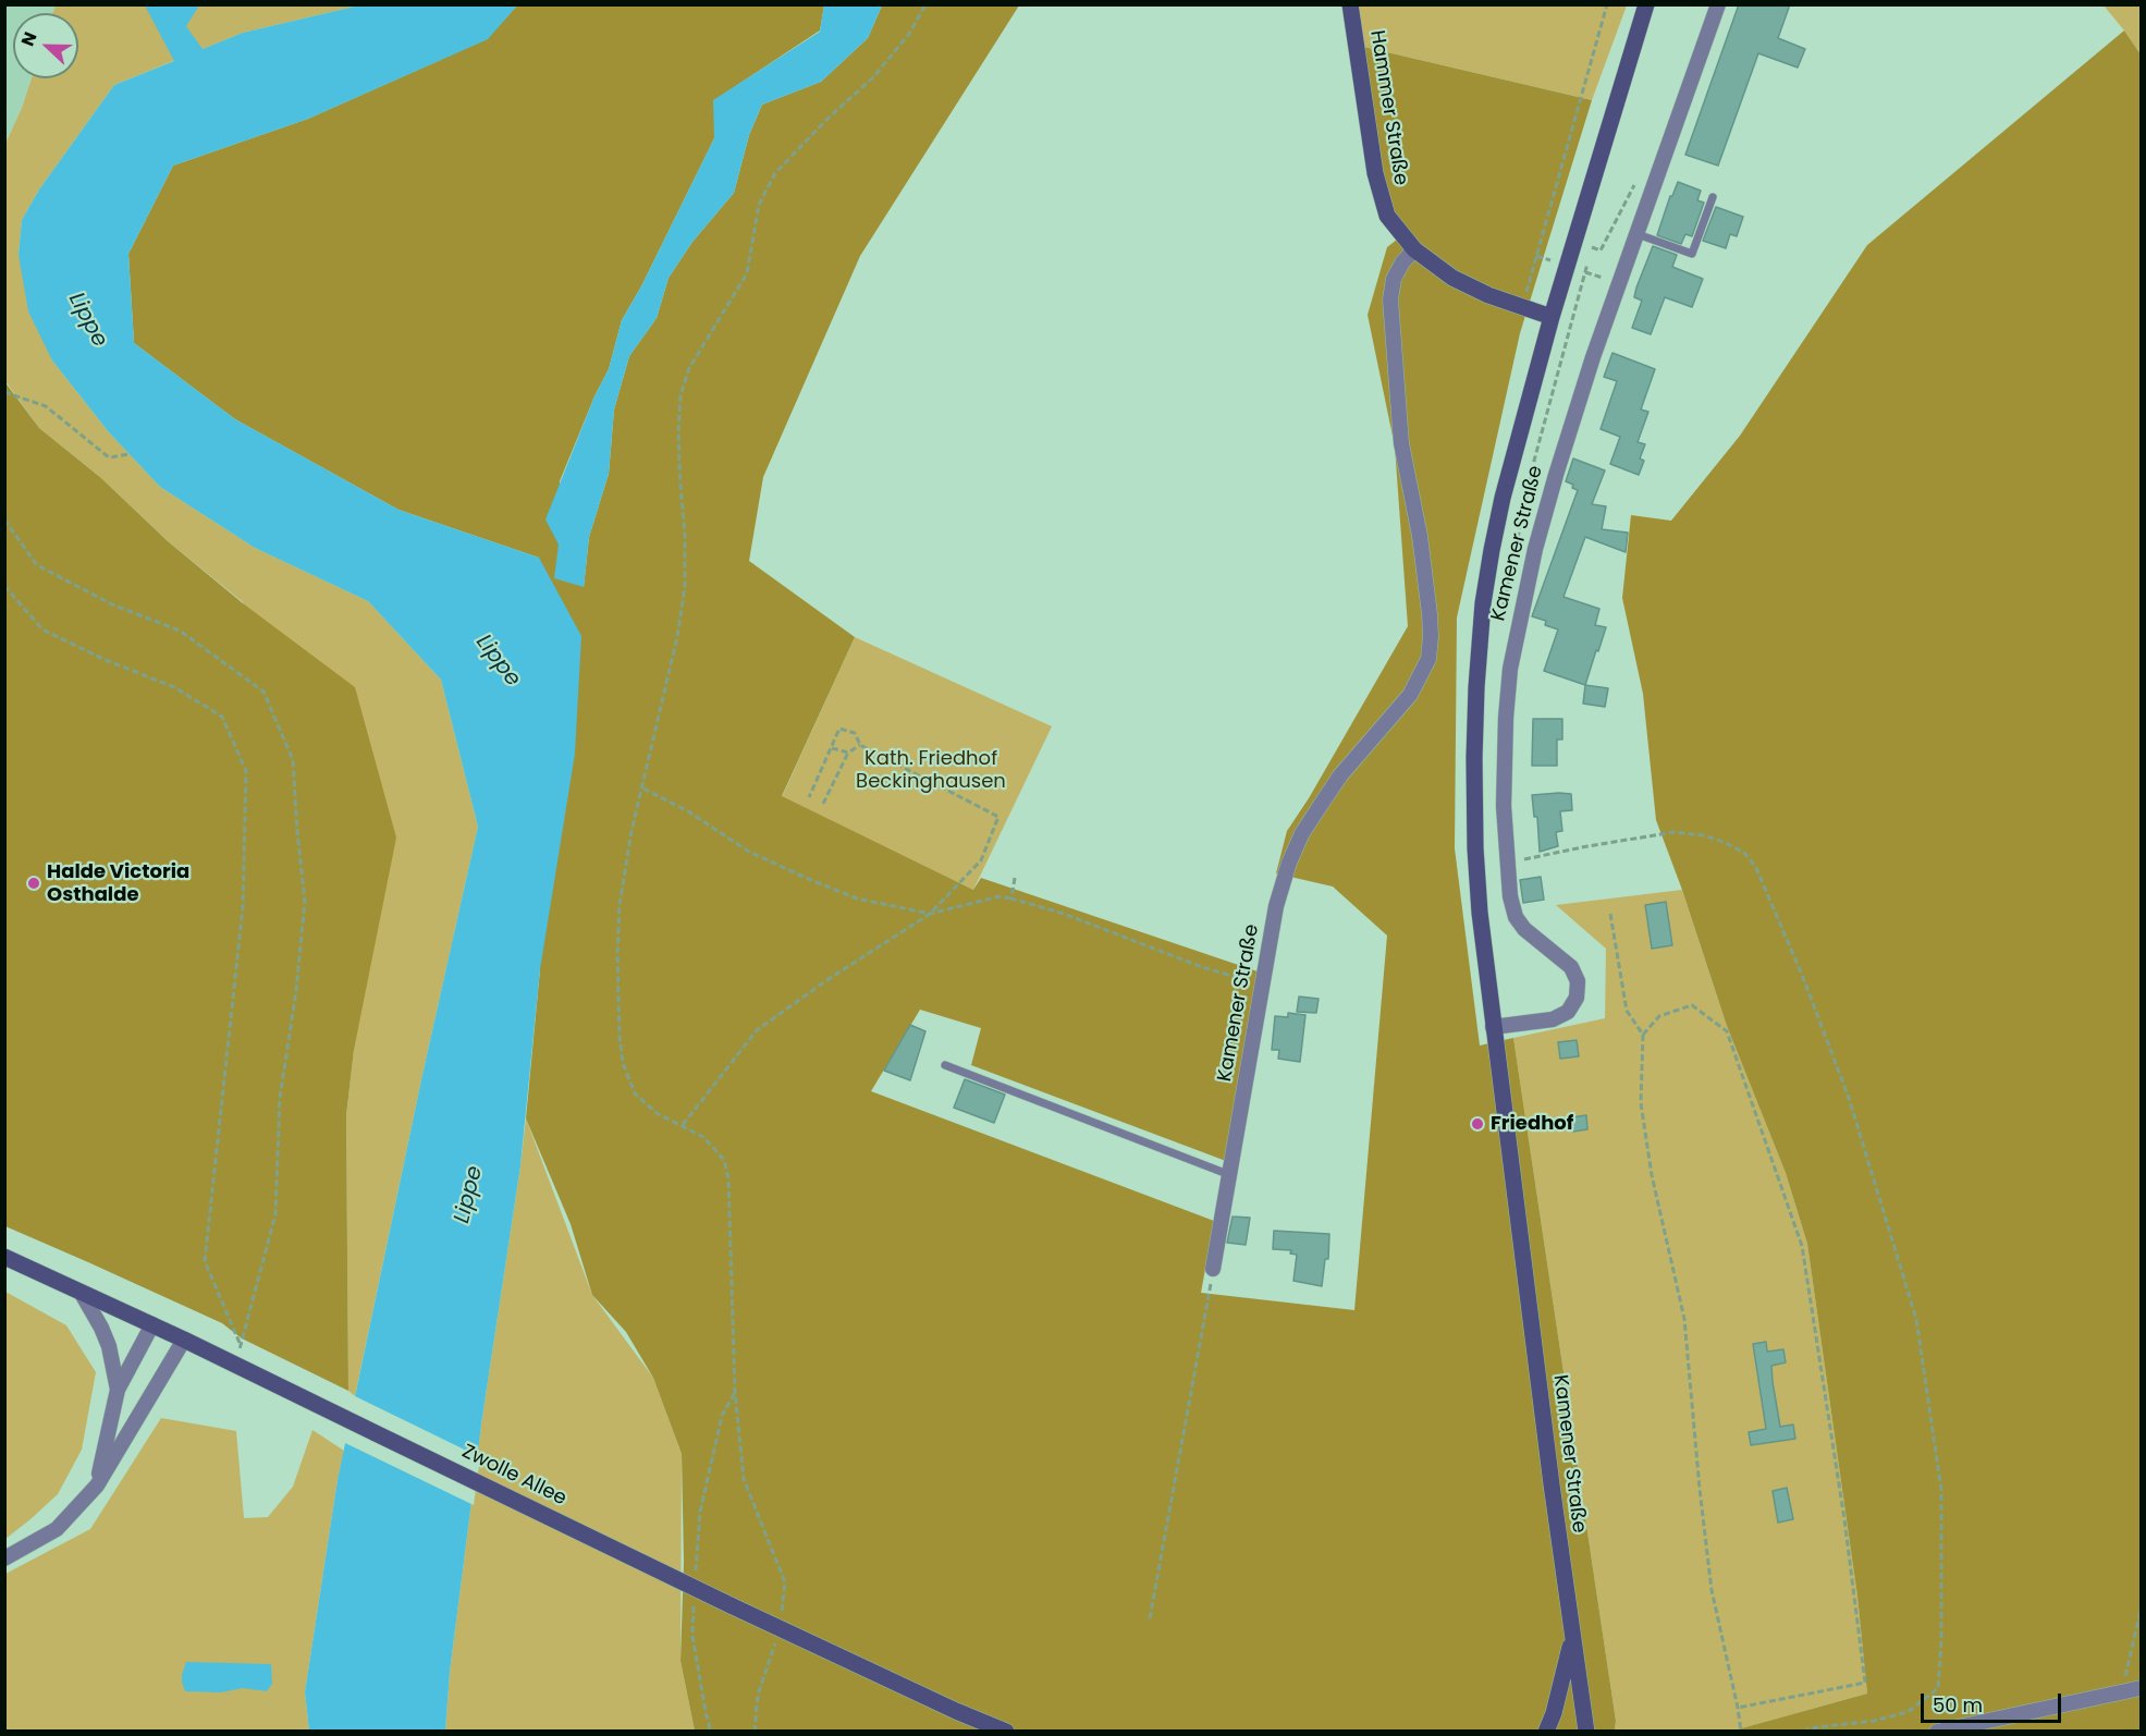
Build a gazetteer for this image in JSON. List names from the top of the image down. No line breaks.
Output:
{"streets":{"main road":["Hammer Straße","Kamener Straße","Zwolle Allee"]},"crossings":[["Hammer Straße","Kamener Straße"]],"water":["Lippe"],"parks":["Kath. Friedhof Beckinghausen"],"places":["Halde Victoria Osthalde","Friedhof"],"scale_bar":"50 m","north":"left"}
